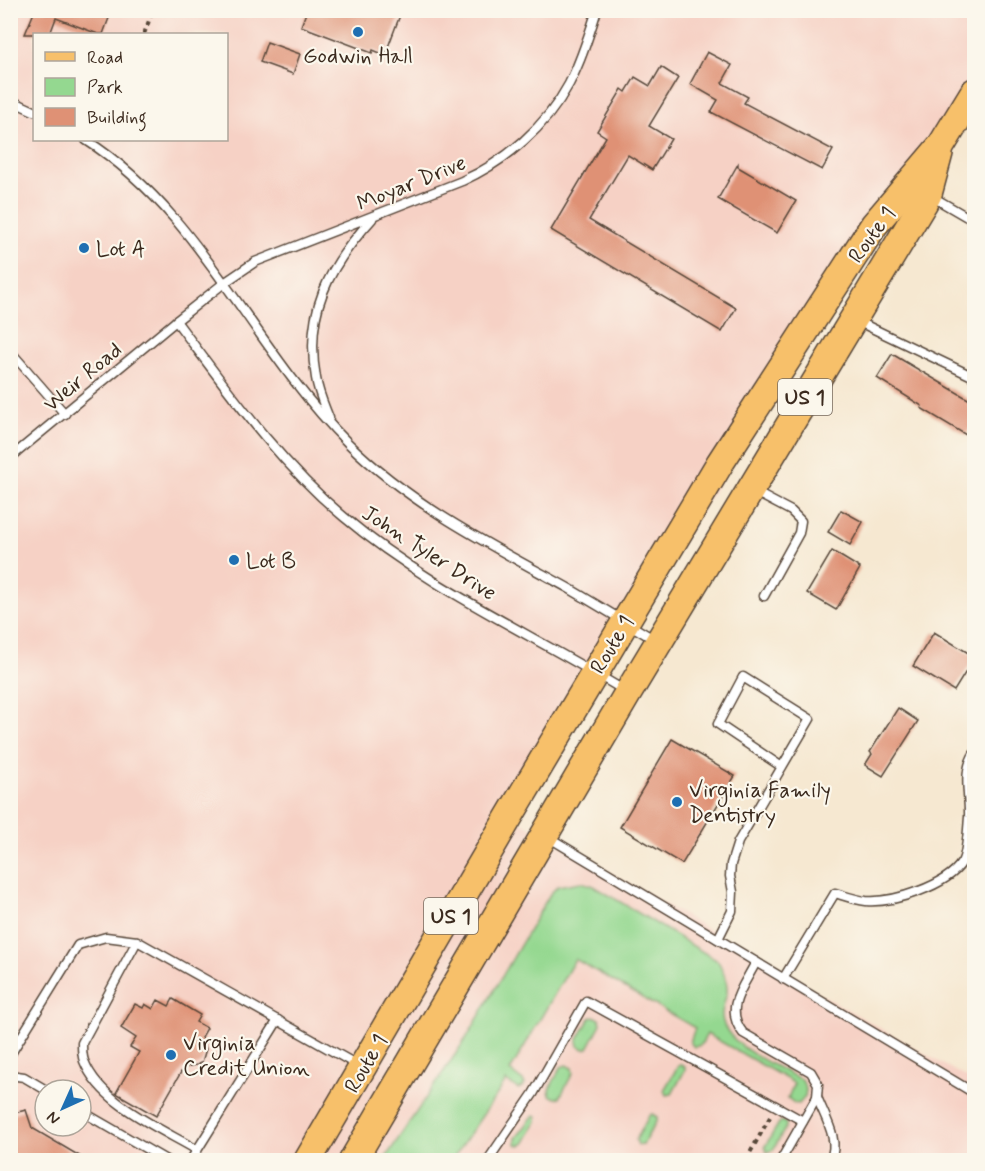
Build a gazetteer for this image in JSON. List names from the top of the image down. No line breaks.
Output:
{"streets":{"main road":["Route 1","US 1"],"lane":["Moyar Drive","Weir Road","John Tyler Drive"]},"crossings":[["Moyar Drive","Weir Road"],["Moyar Drive","John Tyler Drive"],["Route 1","John Tyler Drive"],["Weir Road","John Tyler Drive"]],"places":["Godwin Hall","Lot A","Lot B","Virginia Family Dentistry","Virginia Credit Union"],"legend":["Road","Park","Building"],"north":"bottom left"}
